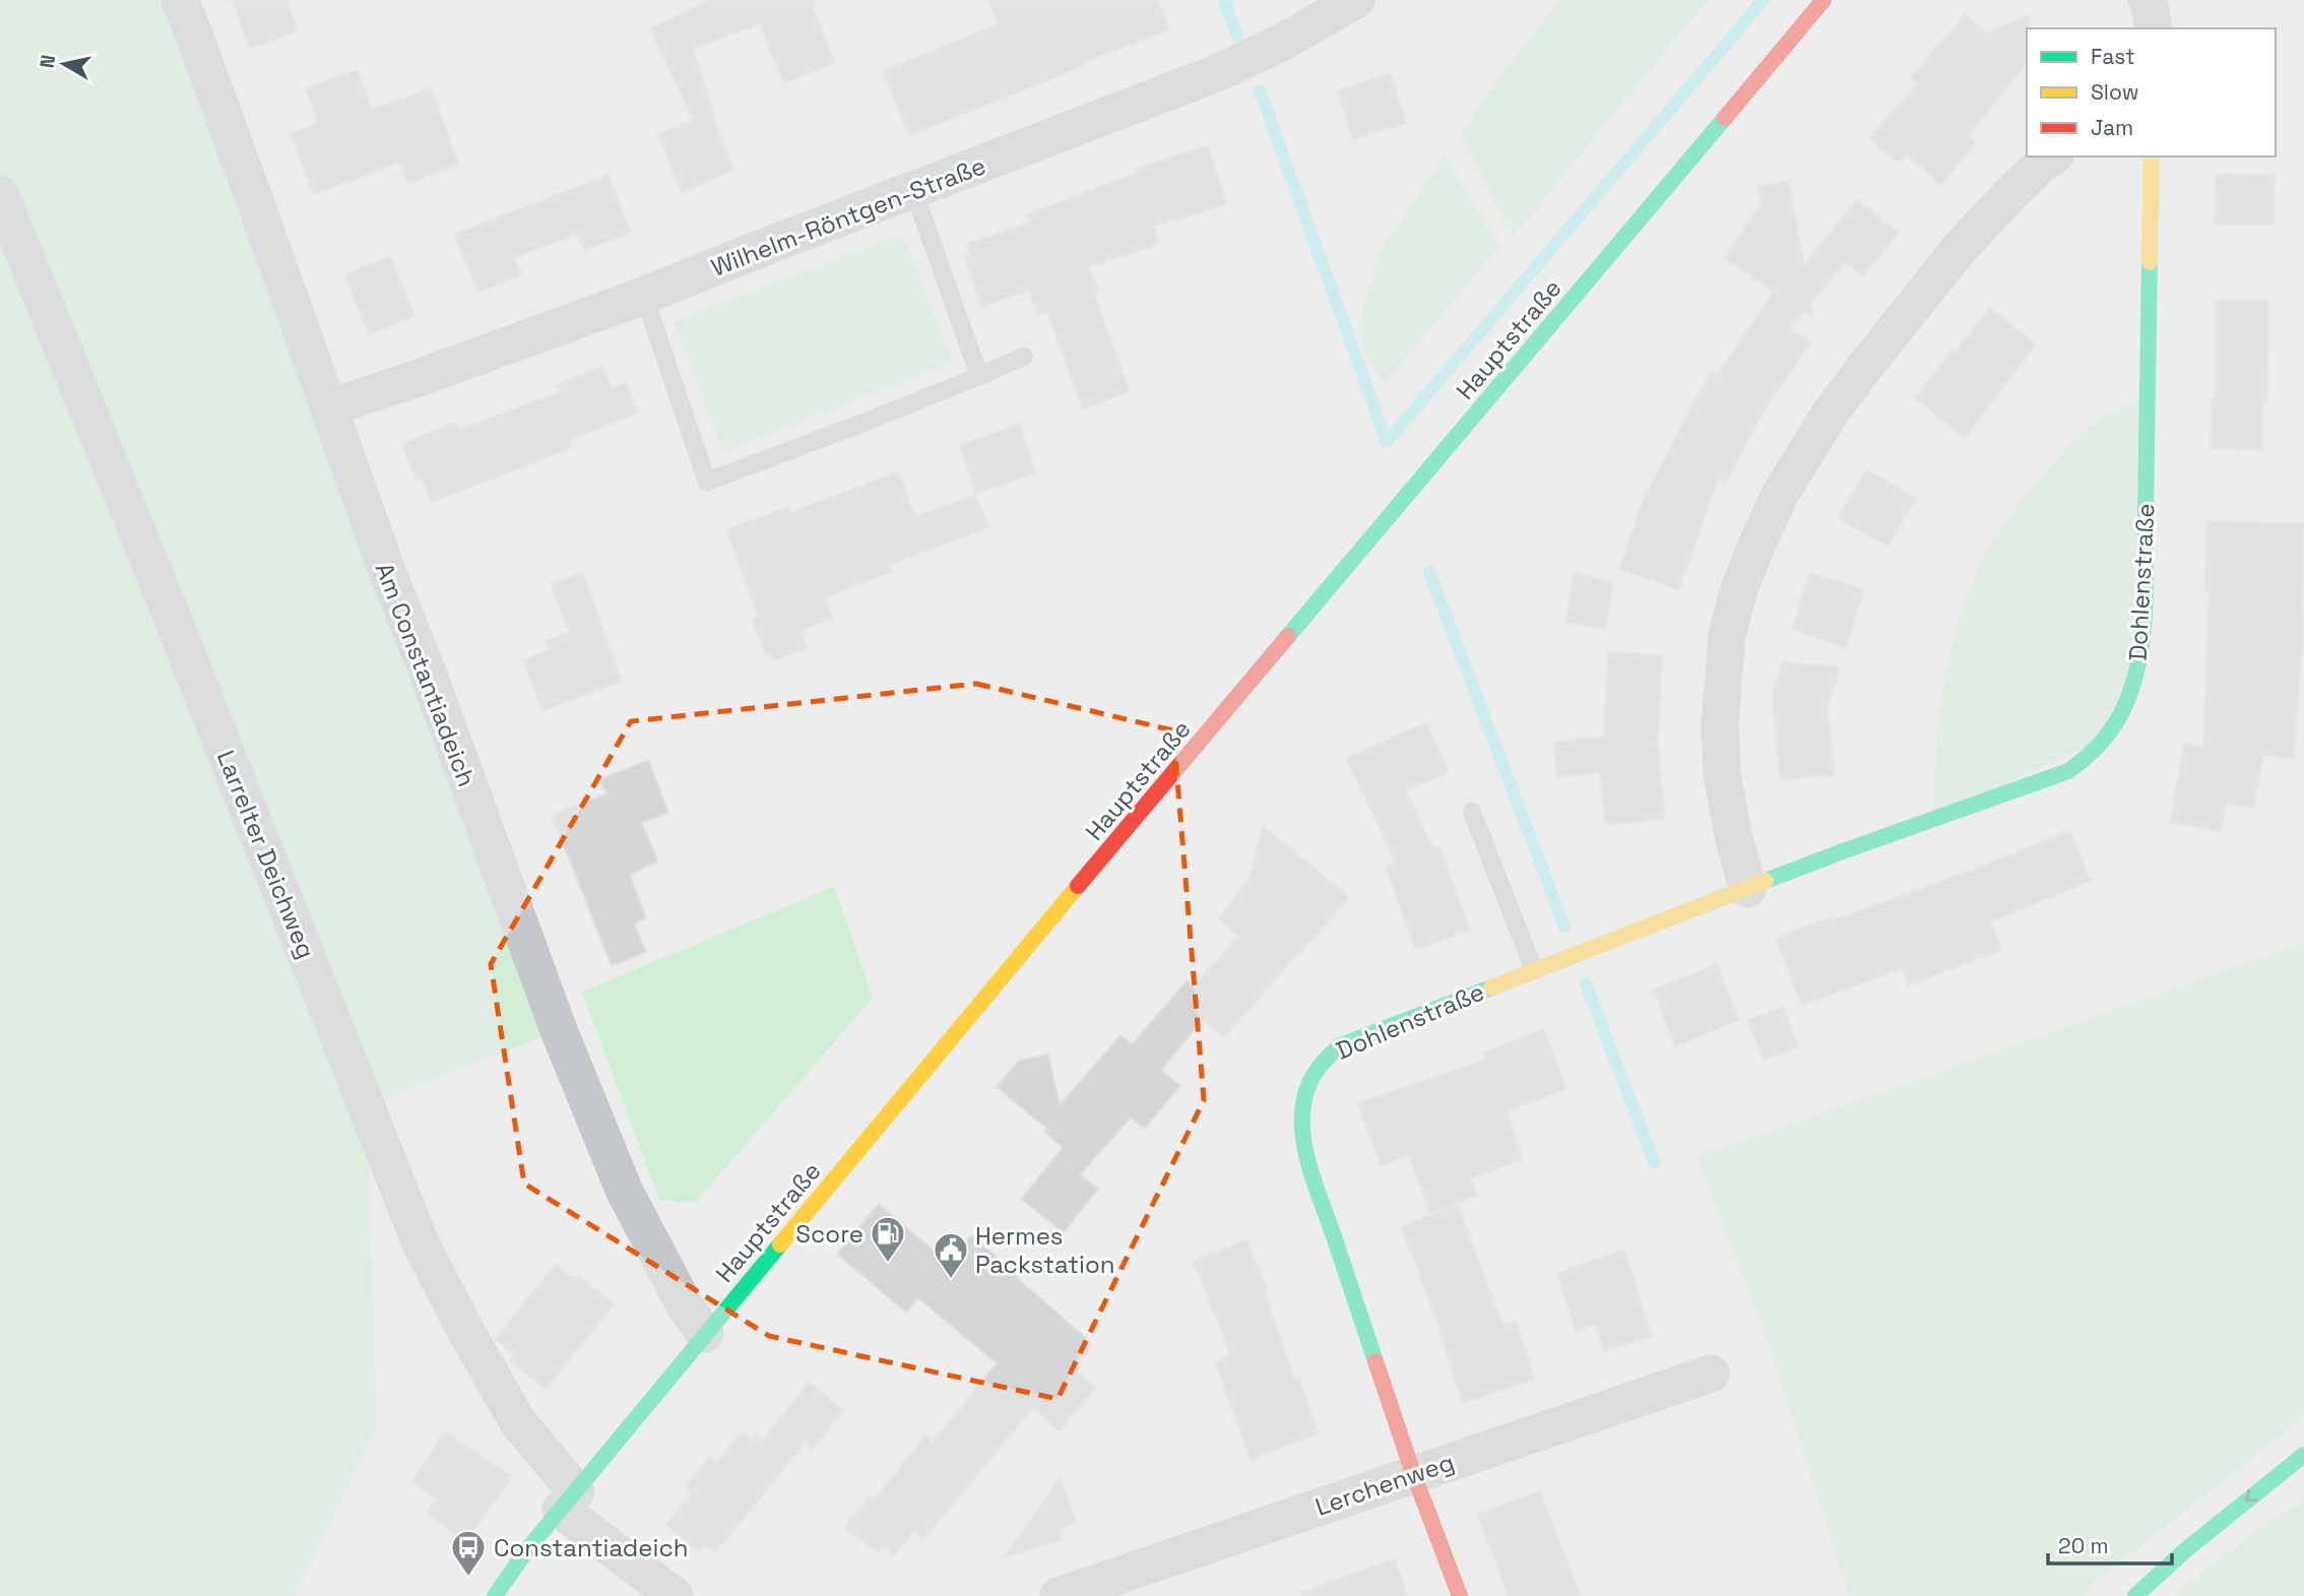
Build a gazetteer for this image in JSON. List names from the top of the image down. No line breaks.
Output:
{"streets":{"street":["Wilhelm-Röntgen-Straße","Hauptstraße","Dohlenstraße","Am Constantiadeich","Larrelter Deichweg","Lerchenweg"]},"crossings":[["Wilhelm-Röntgen-Straße","Am Constantiadeich"],["Hauptstraße","Am Constantiadeich"],["Hauptstraße","Larrelter Deichweg"],["Dohlenstraße","Lerchenweg"]],"places":{"fuel station":["Score"],"public building":["Hermes Packstation"],"bus stop":["Constantiadeich"]},"legend":["Fast","Slow","Jam"],"scale_bar":"20 m","north":"left"}
